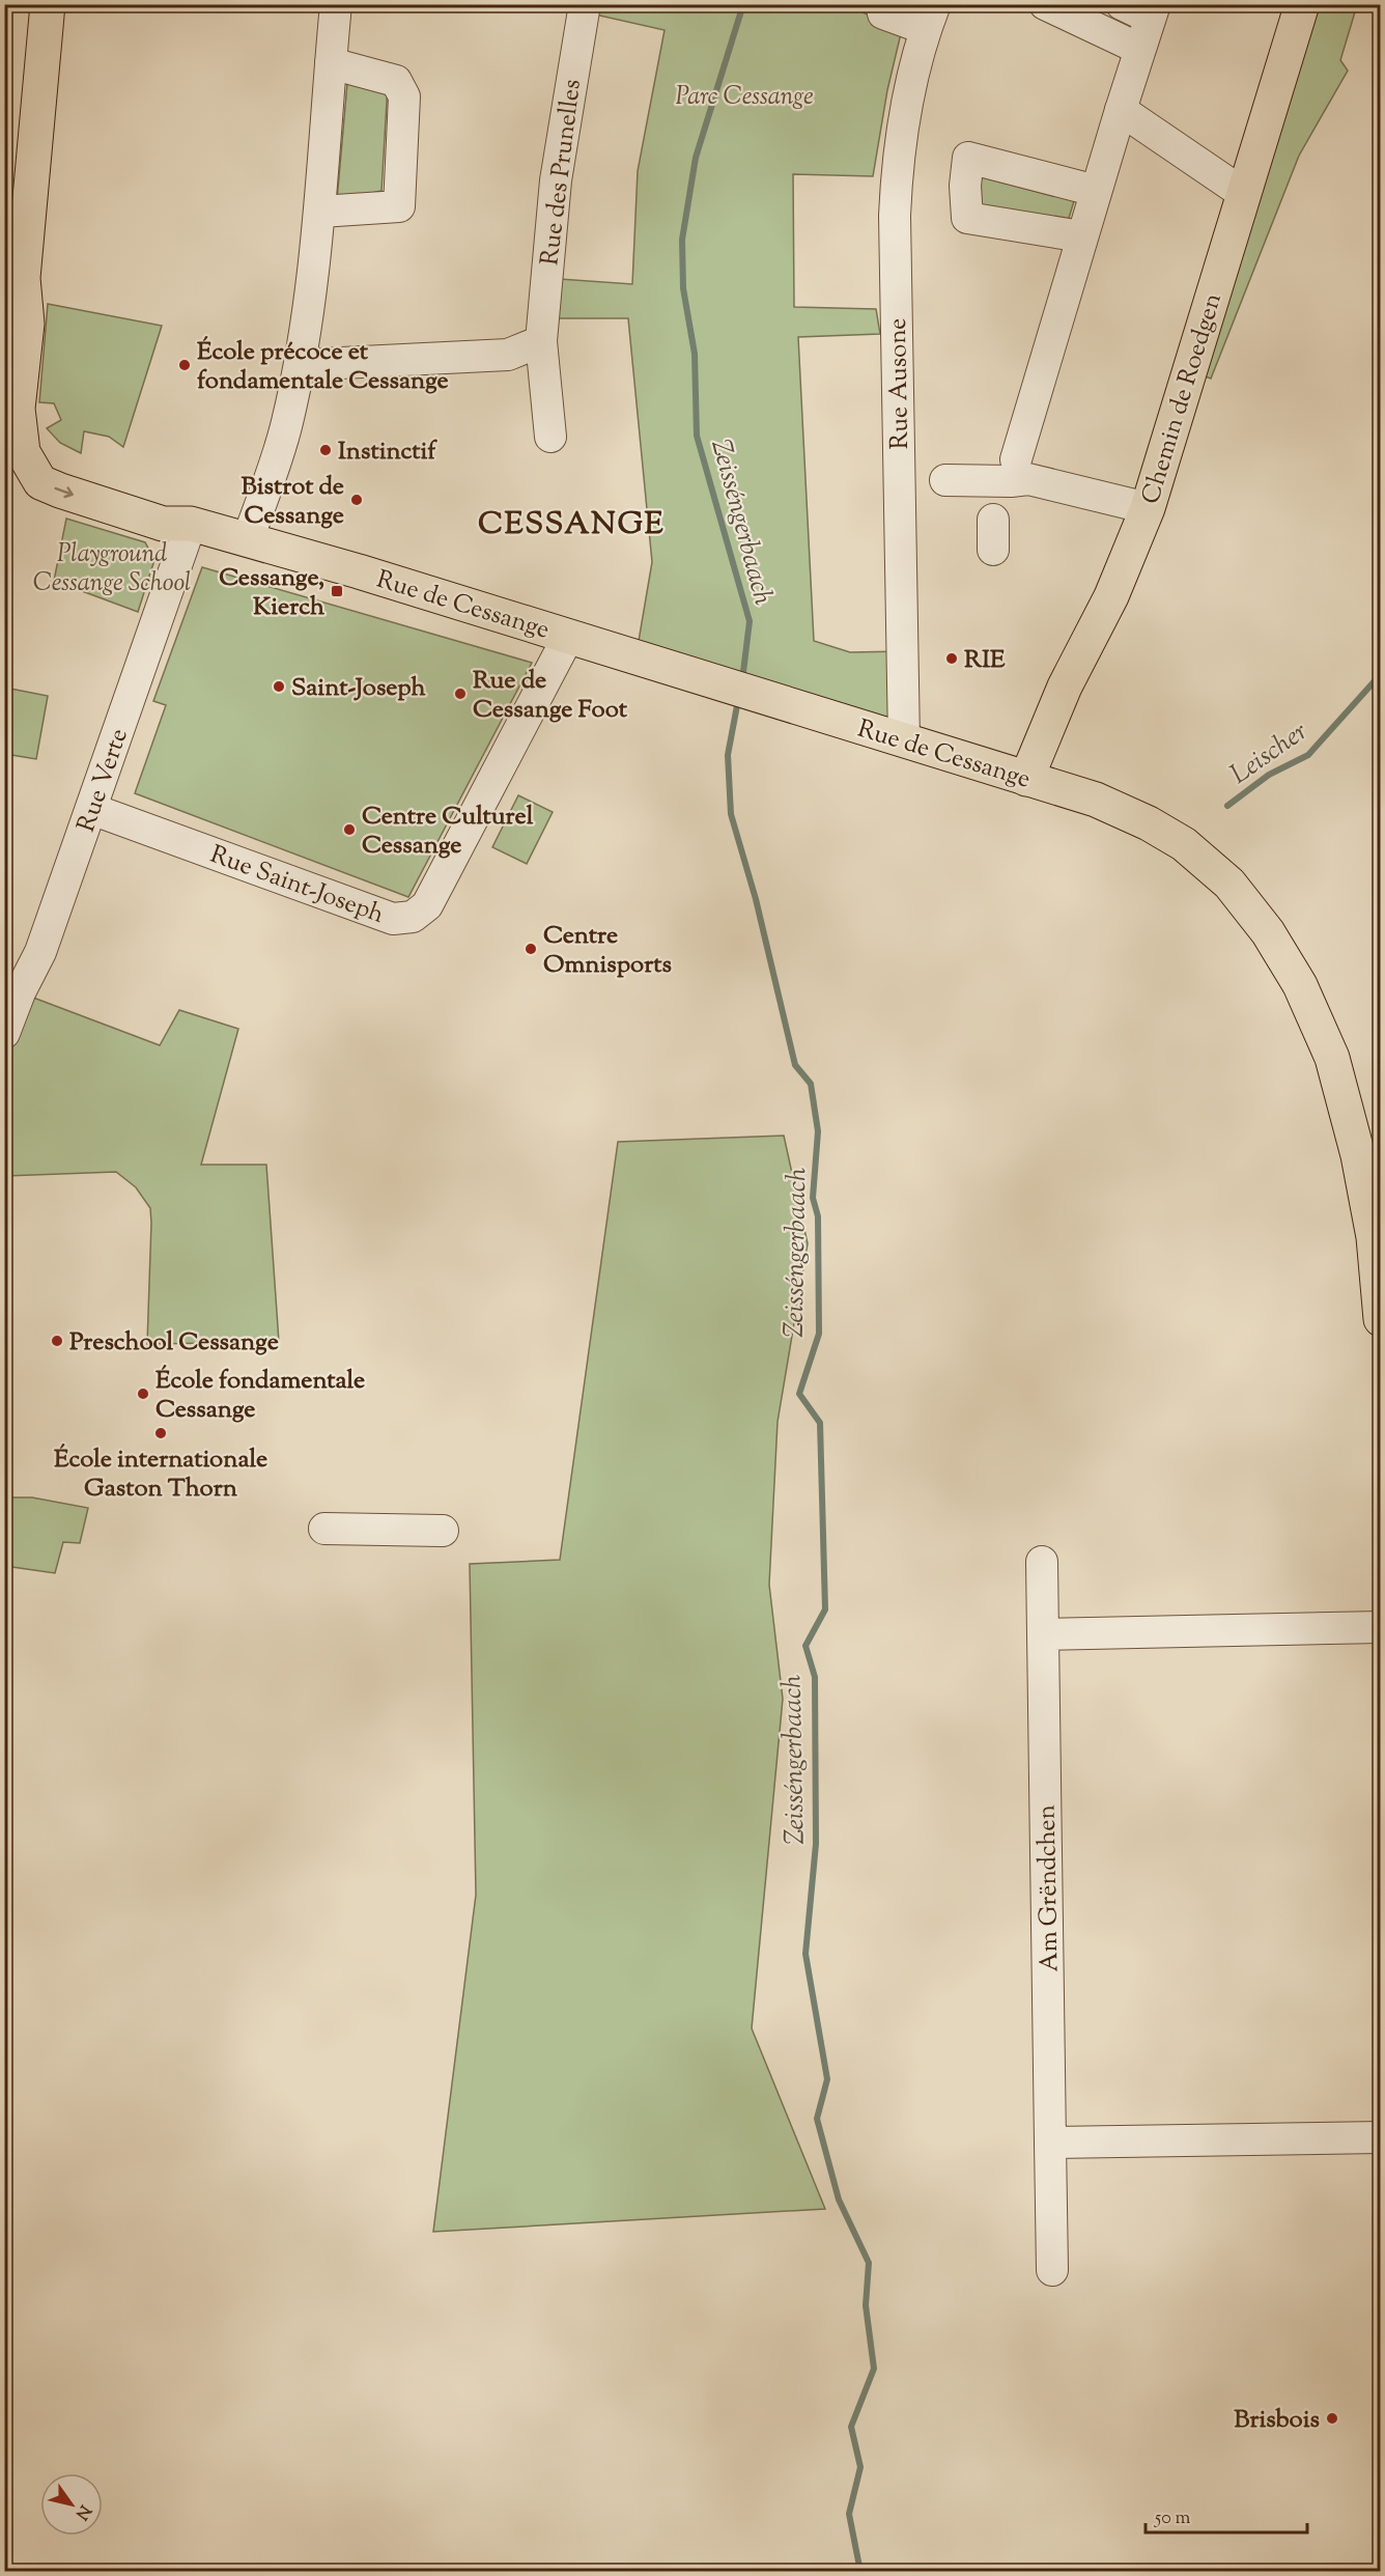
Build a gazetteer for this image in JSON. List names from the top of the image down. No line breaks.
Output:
{"streets":{"main road":["Chemin de Roedgen","Rue de Cessange"],"street":["Rue des Prunelles","Rue Ausone","Rue Verte","Rue Saint-Joseph","Am Grëndchen"]},"crossings":[["Rue Ausone","Rue de Cessange"],["Chemin de Roedgen","Rue de Cessange"],["Rue de Cessange","Rue Verte"],["Rue de Cessange","Rue Saint-Joseph"],["Rue Verte","Rue Saint-Joseph"]],"districts":["CESSANGE"],"water":["Zeisséngerbaach","Leischer"],"parks":["Parc Cessange","Playground Cessange School"],"places":{"other":["École précoce et fondamentale Cessange","Instinctif","Bistrot de Cessange","RIE","Saint-Joseph","Rue de Cessange Foot","Centre Culturel Cessange","Centre Omnisports","Preschool Cessange","École fondamentale Cessange","École internationale Gaston Thorn","Brisbois"],"transit":["Cessange, Kierch"]},"scale_bar":"50 m","north":"bottom right"}
